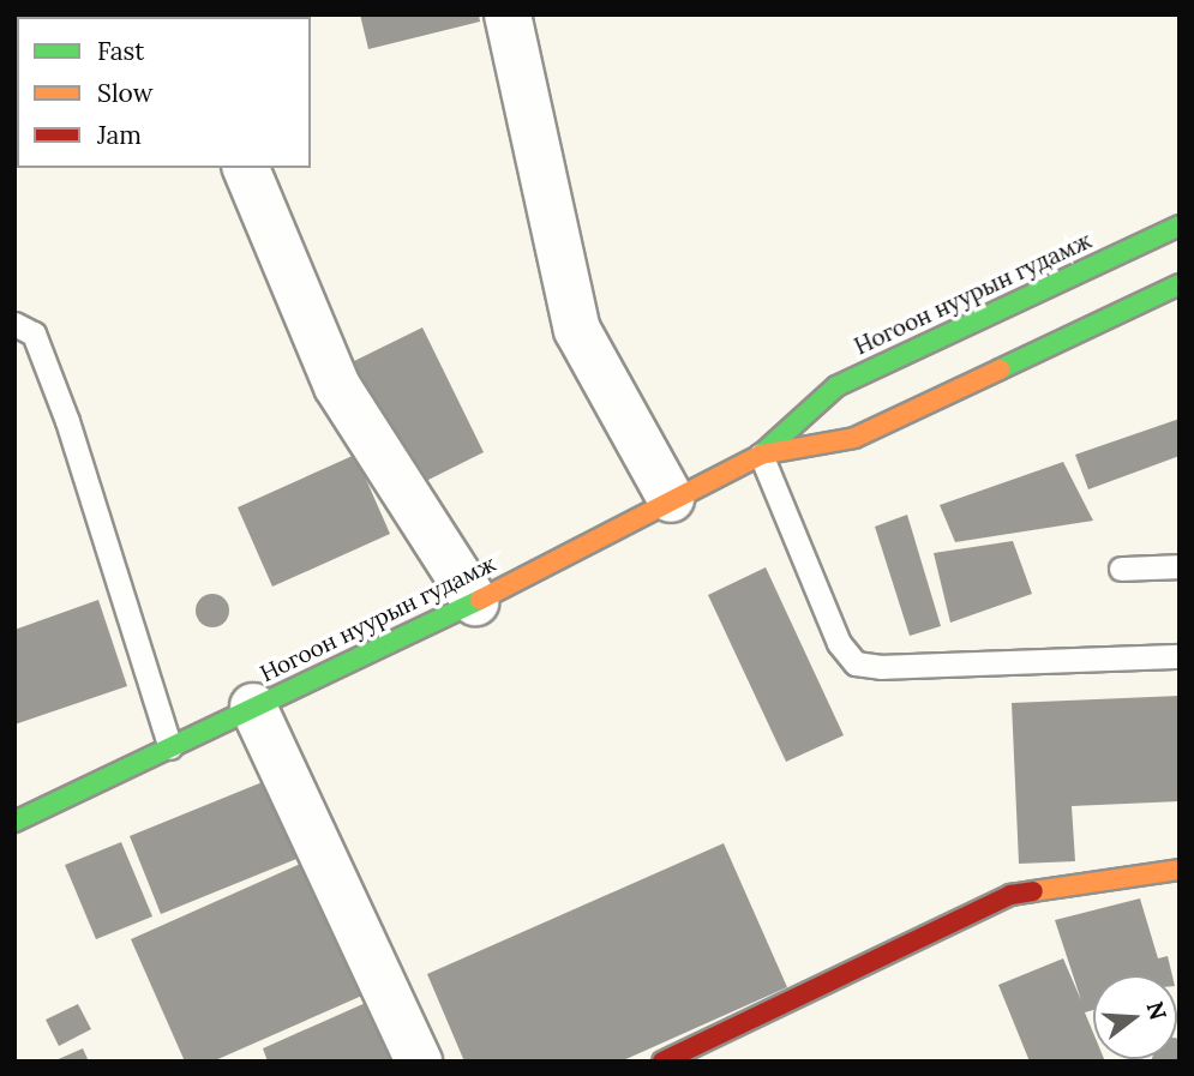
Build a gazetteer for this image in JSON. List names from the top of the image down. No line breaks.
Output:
{"streets":{"main road":["Ногоон нуурын гудамж"]},"legend":["Fast","Slow","Jam"],"north":"right"}
